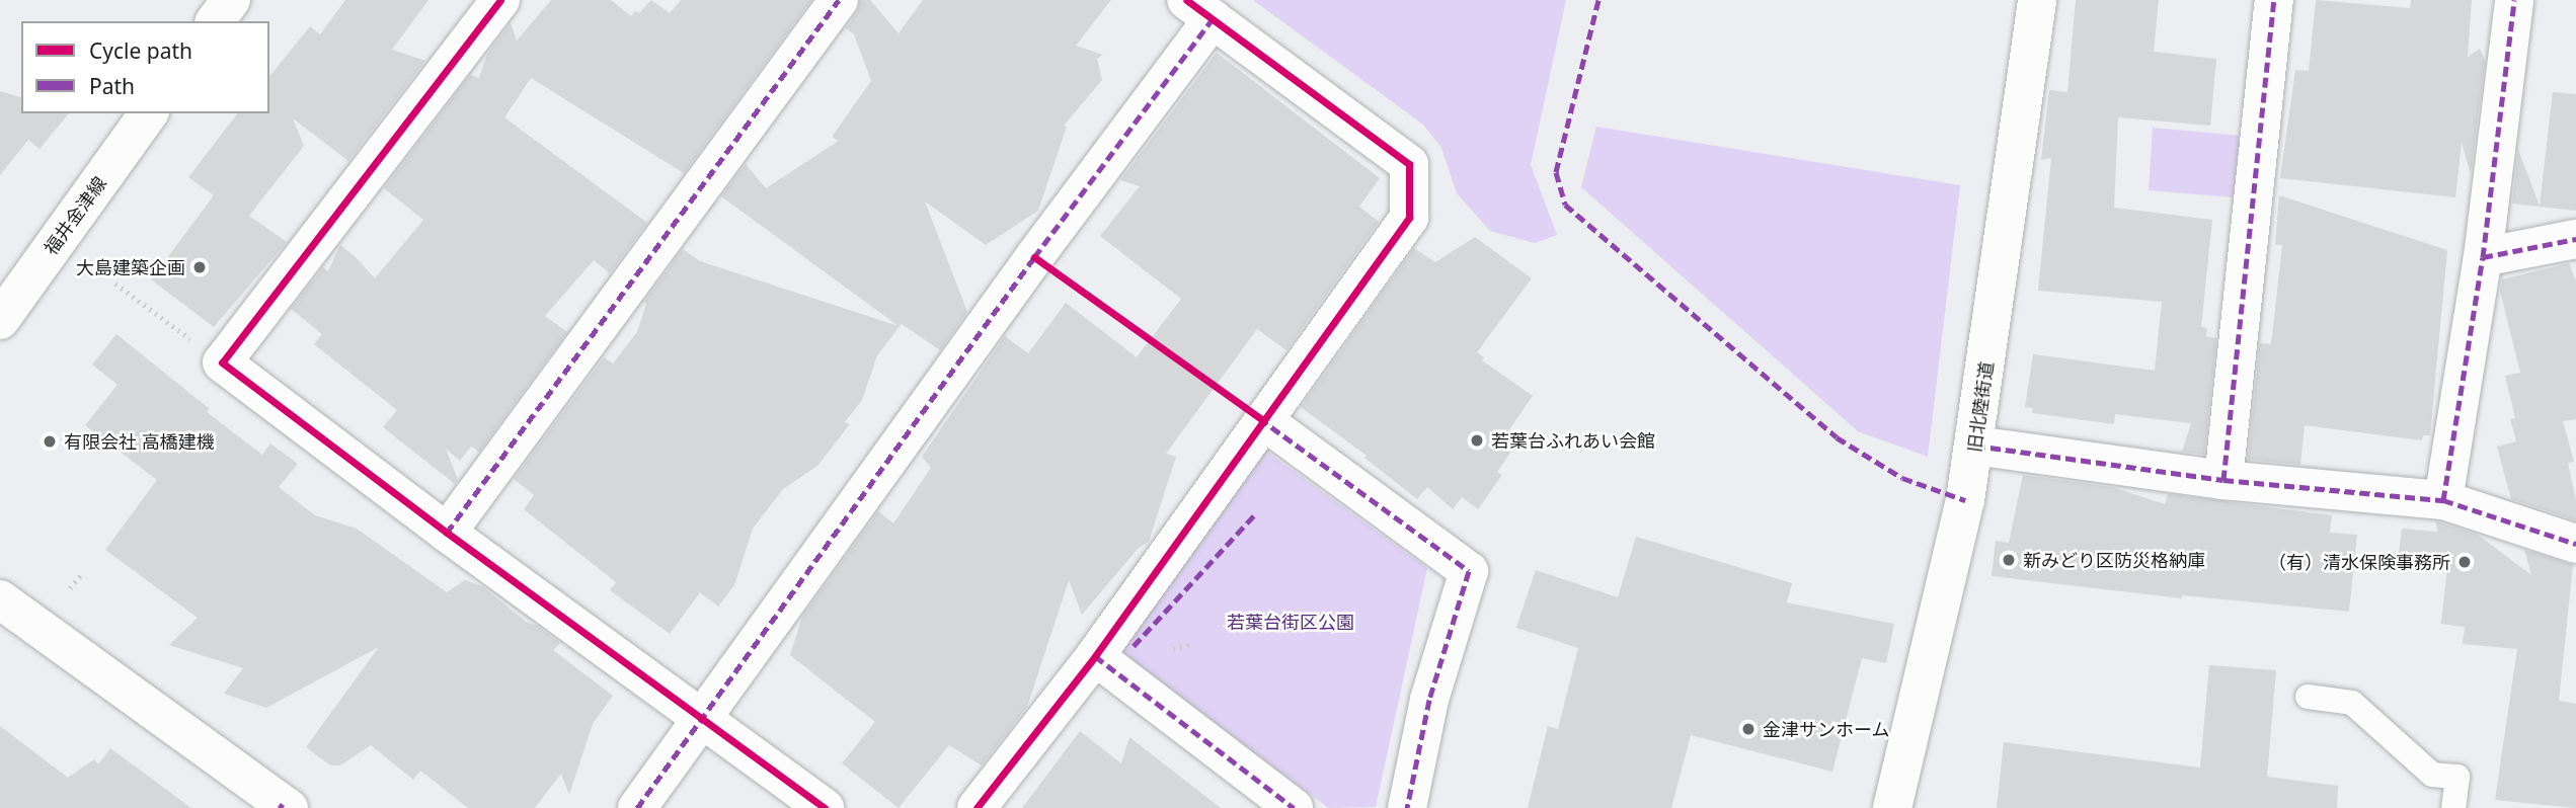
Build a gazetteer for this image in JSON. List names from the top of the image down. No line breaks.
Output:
{"streets":{"street":["福井金津線","旧北陸街道"]},"parks":["若葉台街区公園"],"places":["大島建築企画","若葉台ふれあい会館","有限会社 高橋建機","新みどり区防災格納庫","（有）清水保険事務所","金津サンホーム"],"legend":["Cycle path","Path"]}
